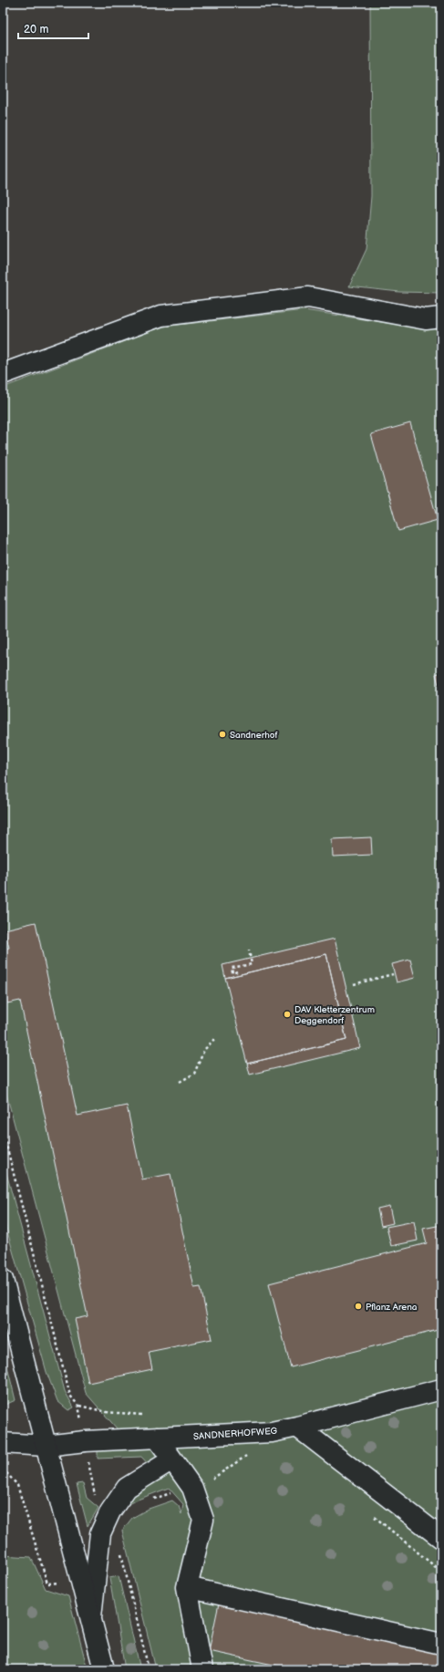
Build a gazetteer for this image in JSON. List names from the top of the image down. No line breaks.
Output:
{"streets":{"street":["SANDNERHOFWEG"]},"places":["Sandnerhof","DAV Kletterzentrum Deggendorf","Pflanz Arena"],"scale_bar":"20 m"}
